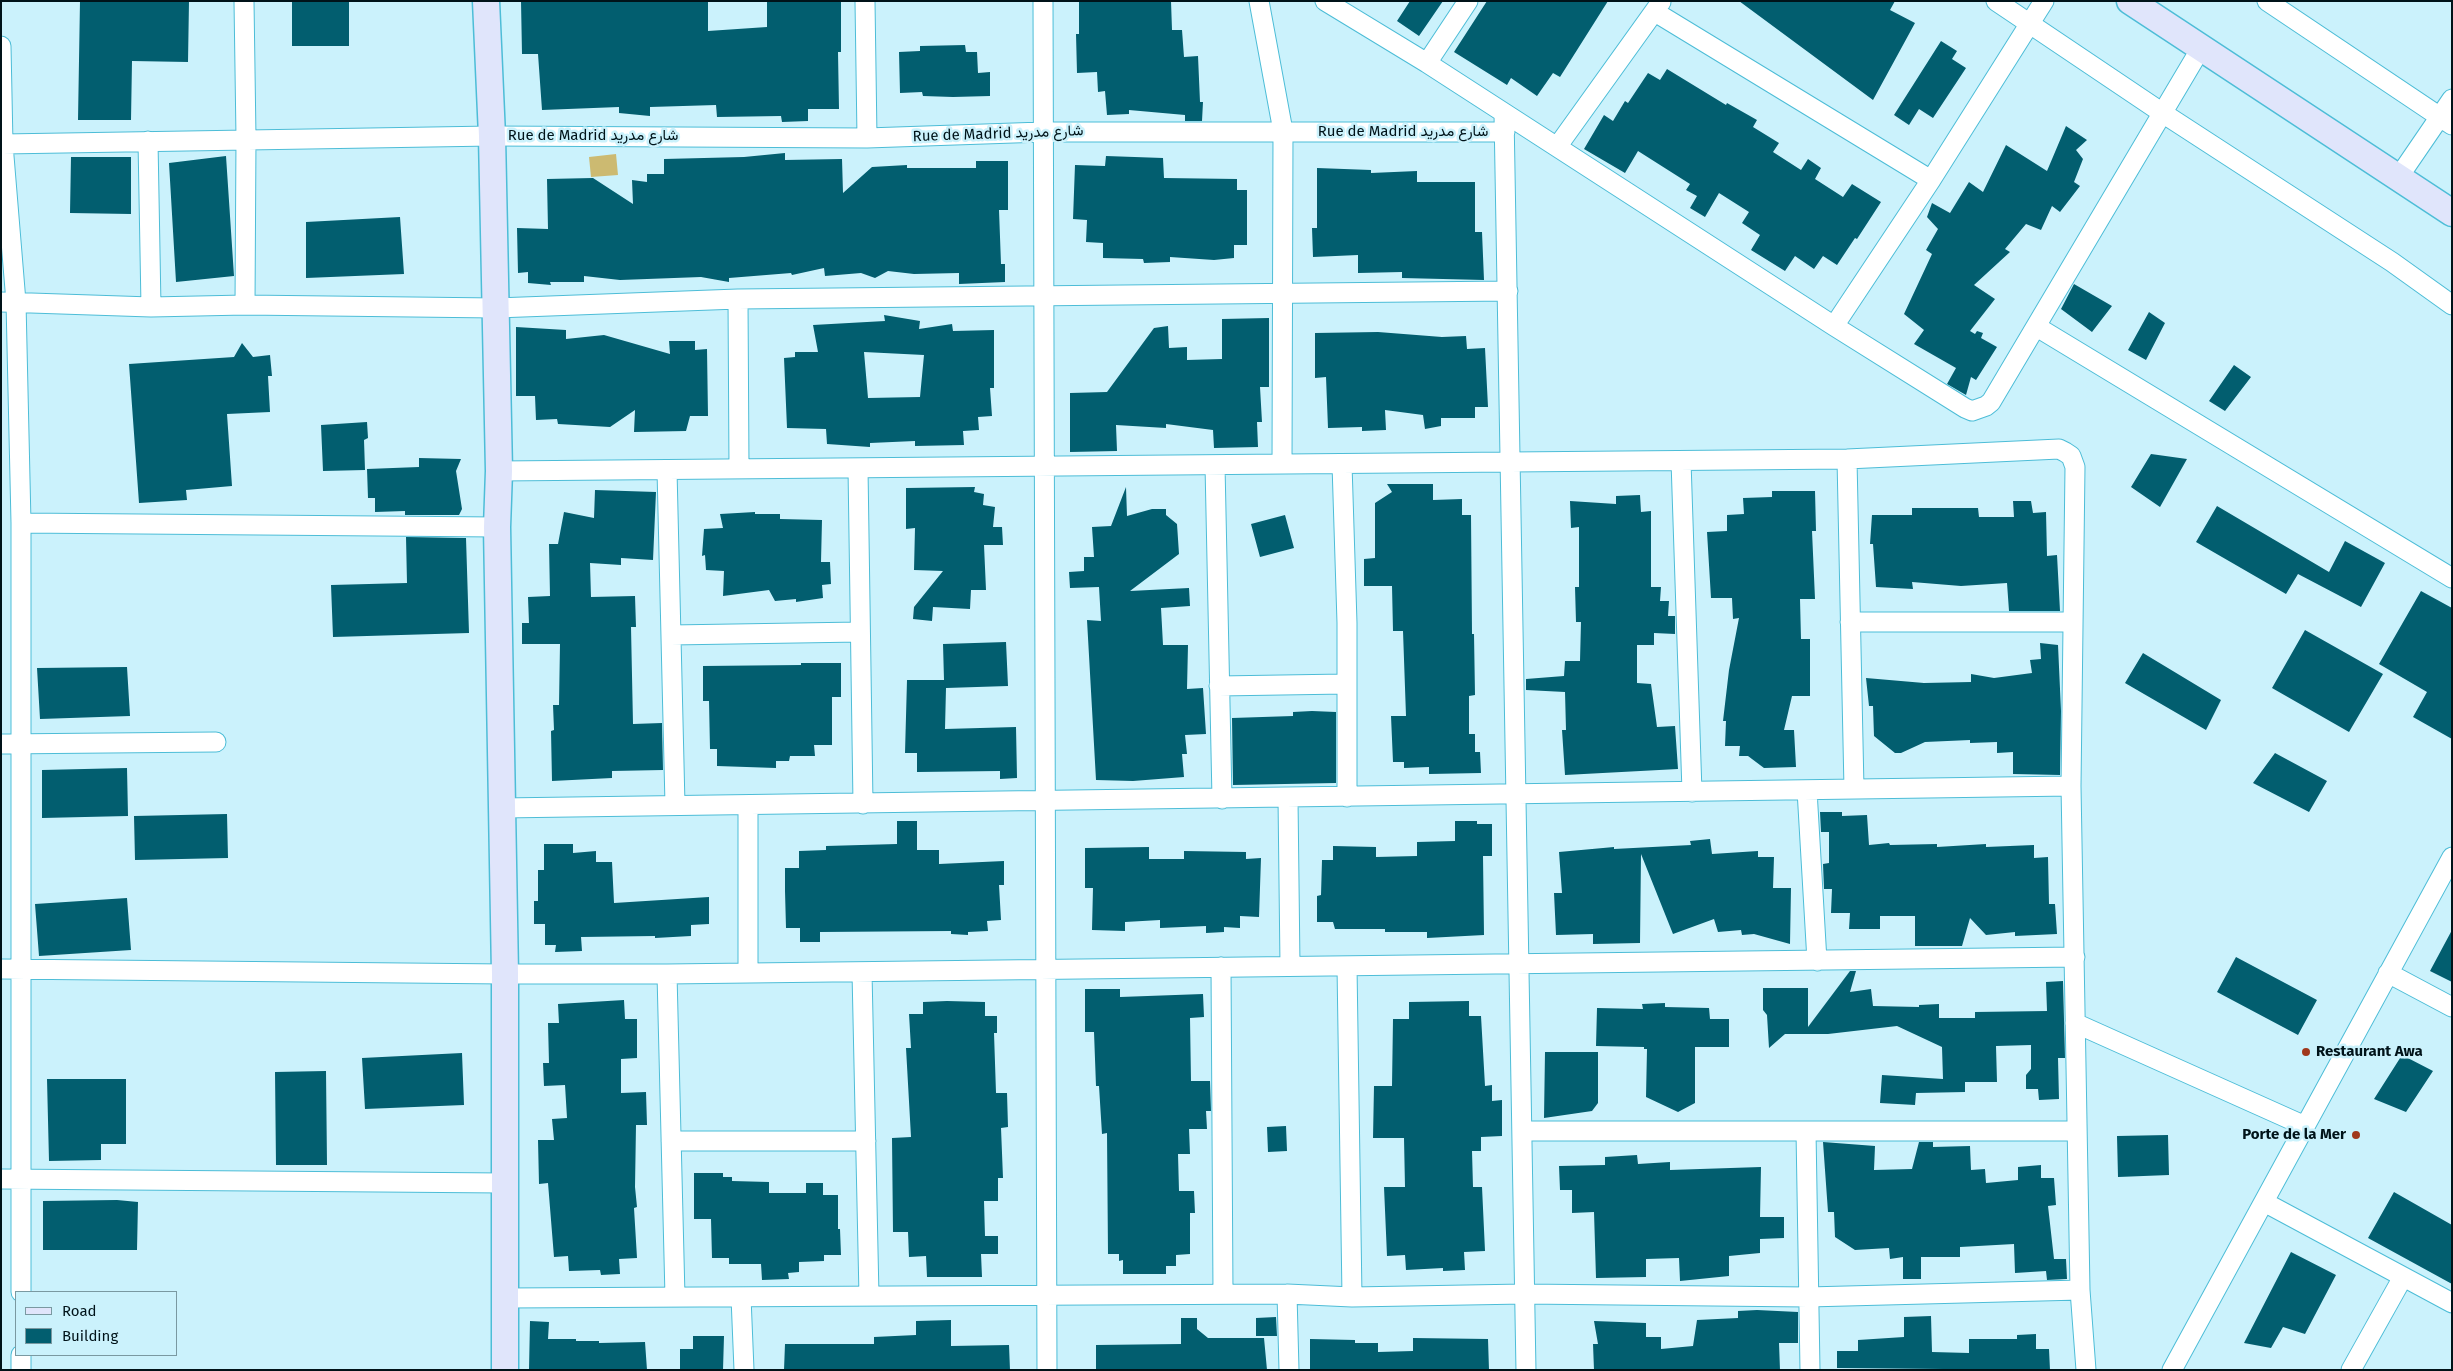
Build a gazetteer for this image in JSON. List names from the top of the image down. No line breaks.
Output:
{"streets":{"street":["Rue de Madrid شارع مدريد"]},"places":["Restaurant Awa","Porte de la Mer"],"legend":["Road","Building"]}
